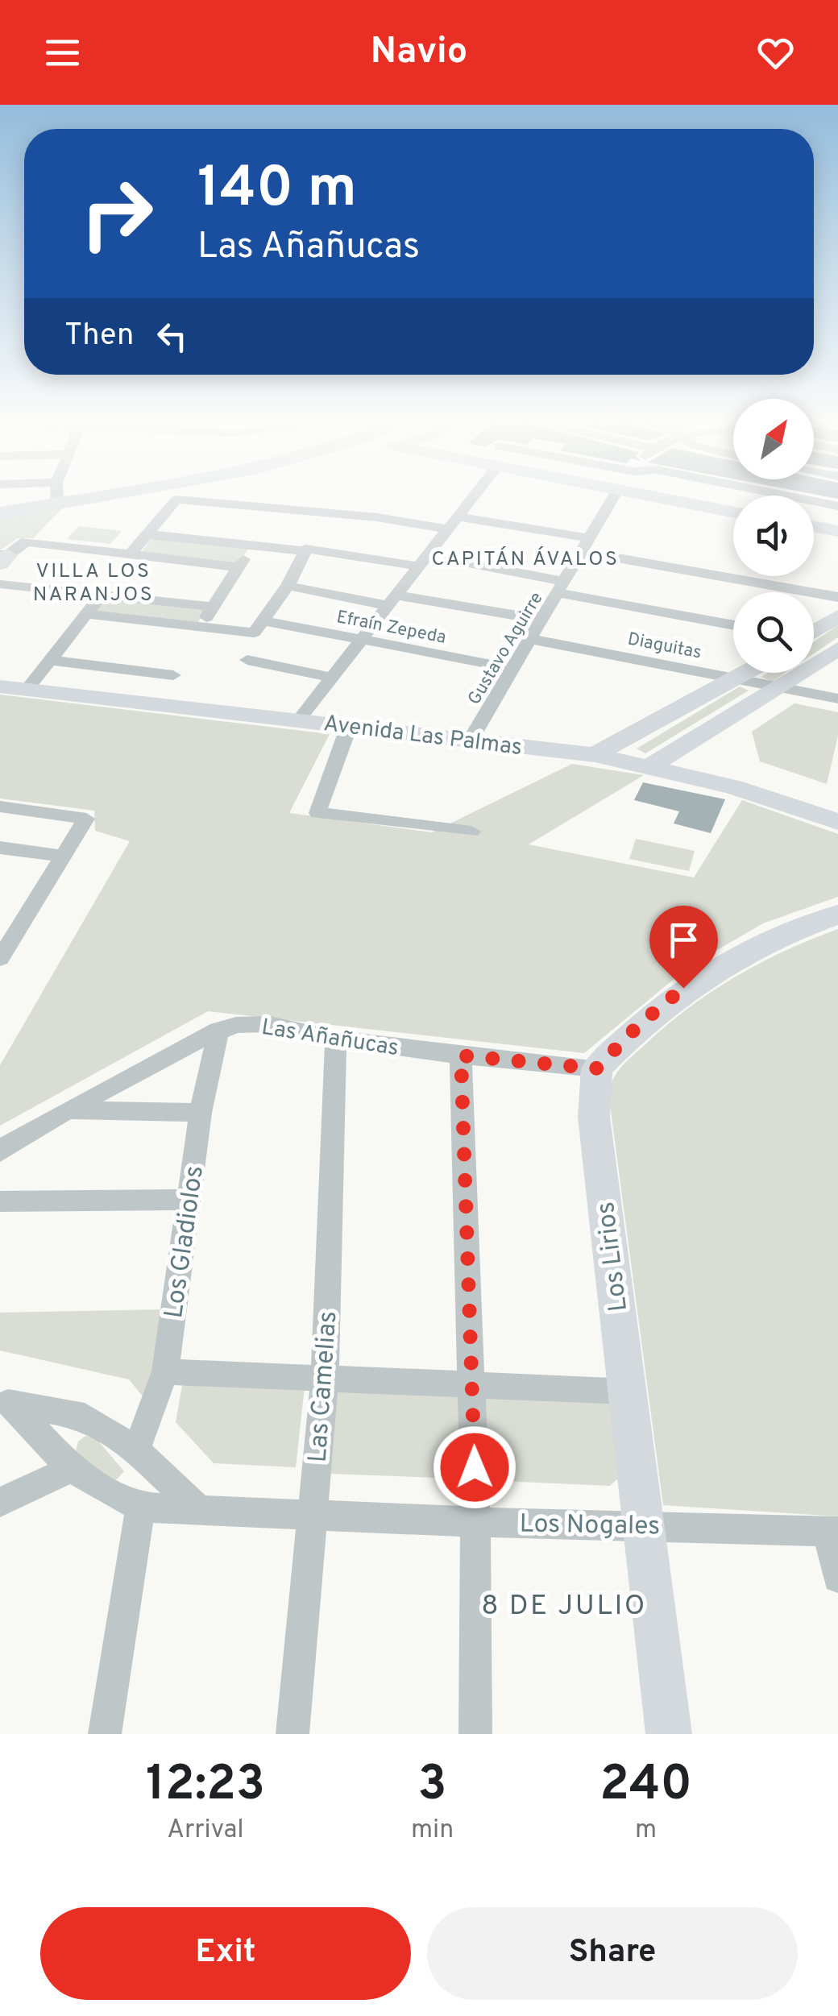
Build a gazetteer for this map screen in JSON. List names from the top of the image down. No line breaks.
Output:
{"streets":{"street":["Efraín Zepeda","Diaguitas","Gustavo Aguirre","Avenida Las Palmas","Las Añañucas","Los Gladiolos","Los Lirios","Las Camelias","Los Nogales"]},"crossings":[["Efraín Zepeda","Gustavo Aguirre"],["Diaguitas","Gustavo Aguirre"],["Gustavo Aguirre","Avenida Las Palmas"],["Las Añañucas","Los Gladiolos"],["Las Añañucas","Los Lirios"],["Las Añañucas","Las Camelias"],["Los Gladiolos","Los Nogales"],["Los Lirios","Los Nogales"],["Las Camelias","Los Nogales"]],"districts":["CAPITÁN ÁVALOS","VILLA LOS NARANJOS","8 DE JULIO"],"north":"top right","page":{"header":"Navio","turn":["140 m","Las Añañucas"],"then":"Then","eta":["12:23","Arrival","3","min","240","m"],"buttons":["Exit","Share"]}}
